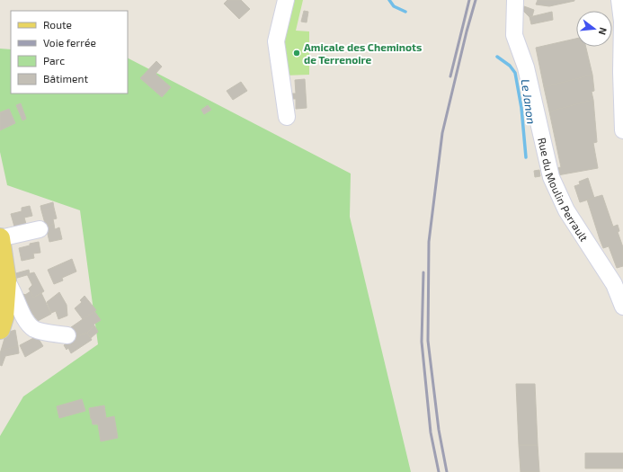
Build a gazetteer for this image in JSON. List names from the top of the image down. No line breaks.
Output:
{"streets":{"street":["Rue du Moulin Perrault"]},"water":["Le Janon"],"places":["Amicale des Cheminots de Terrenoire"],"legend":["Route","Voie ferrée","Parc","Bâtiment"],"north":"right"}
